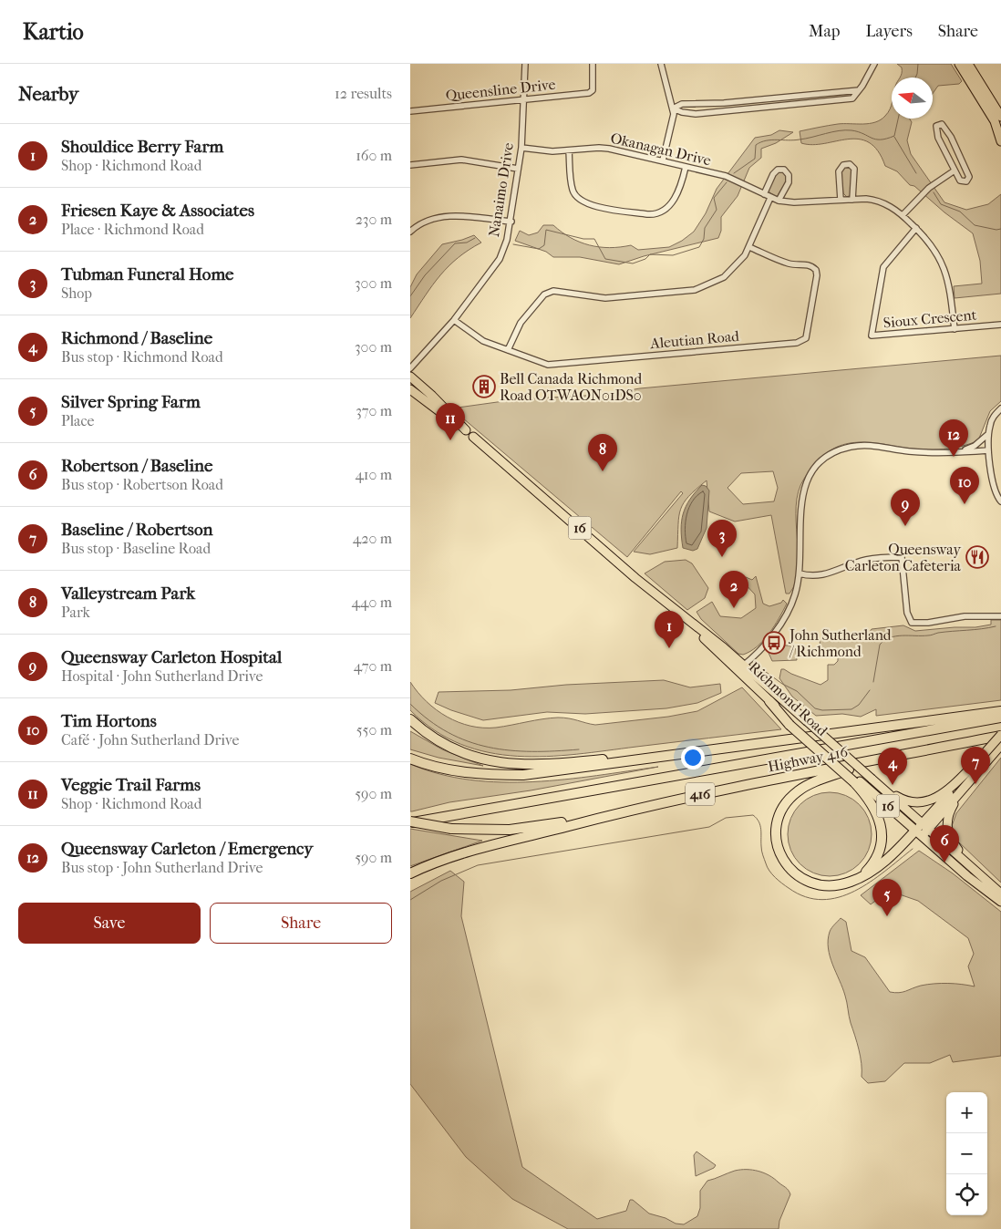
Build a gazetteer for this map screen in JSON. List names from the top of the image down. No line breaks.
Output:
{"streets":{"highway":["Highway 416","416"],"main road":["16","Richmond Road"],"street":["Queensline Drive","Okanagan Drive","Nanaimo Drive","Sioux Crescent","Aleutian Road"]},"crossings":[["Queensline Drive","Nanaimo Drive"],["Okanagan Drive","Nanaimo Drive"],["Okanagan Drive","Sioux Crescent"],["Nanaimo Drive","Aleutian Road"],["16","Richmond Road"],["16","Highway 416"]],"places":{"building":["Bell Canada Richmond Road OTWAON01DS0"],"restaurant":["Queensway Carleton Cafeteria"],"bus stop":["John Sutherland / Richmond"]},"north":"left","page":{"header":"Kartio","nav":["Map","Layers","Share"],"heading":["Nearby","12 results"],"list":[{"mark":"1","name":"Shouldice Berry Farm","note":"Shop · Richmond Road","value":"160 m"},{"mark":"2","name":"Friesen Kaye & Associates","note":"Place · Richmond Road","value":"230 m"},{"mark":"3","name":"Tubman Funeral Home","note":"Shop","value":"300 m"},{"mark":"4","name":"Richmond / Baseline","note":"Bus stop · Richmond Road","value":"300 m"},{"mark":"5","name":"Silver Spring Farm","note":"Place","value":"370 m"},{"mark":"6","name":"Robertson / Baseline","note":"Bus stop · Robertson Road","value":"410 m"},{"mark":"7","name":"Baseline / Robertson","note":"Bus stop · Baseline Road","value":"420 m"},{"mark":"8","name":"Valleystream Park","note":"Park","value":"440 m"},{"mark":"9","name":"Queensway Carleton Hospital","note":"Hospital · John Sutherland Drive","value":"470 m"},{"mark":"10","name":"Tim Hortons","note":"Café · John Sutherland Drive","value":"550 m"},{"mark":"11","name":"Veggie Trail Farms","note":"Shop · Richmond Road","value":"590 m"},{"mark":"12","name":"Queensway Carleton / Emergency","note":"Bus stop · John Sutherland Drive","value":"590 m"}],"pins":["11","12","8","10","9","3","2","1","7","4","6","5"],"buttons":["Save","Share"],"map_buttons":["+","−"]}}
